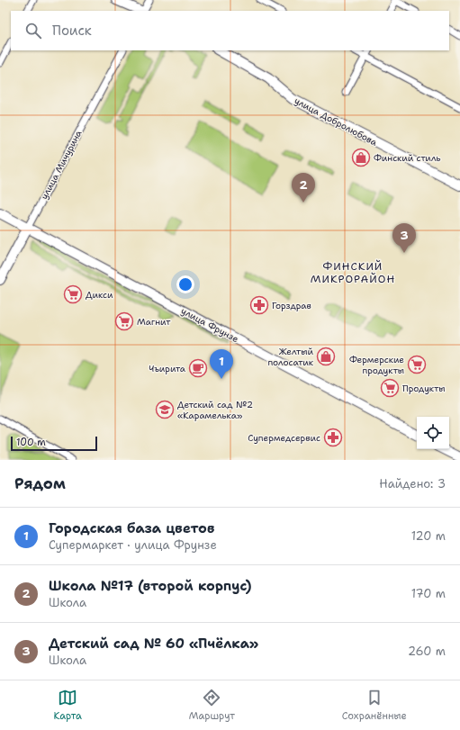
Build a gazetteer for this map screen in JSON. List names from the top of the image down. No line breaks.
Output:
{"streets":{"main road":["улица Добролюбова","улица Мичурина","улица Фрунзе"]},"crossings":[["улица Мичурина","улица Фрунзе"]],"districts":["ФИНСКИЙ МИКРОРАЙОН"],"places":{"shop":["Финский стиль","Желтый полосатик"],"supermarket":["Дикси","Магнит","Фермерские продукты","Продукты"],"pharmacy":["Горздрав","Супермедсервис"],"cafe":["Чъирита"],"school or university":["Детский сад №2 «Карамелька»"]},"scale_bar":"100 m","page":{"search":"Поиск","pins":["2","3","1"],"scale":"100 m","heading":["Рядом","Найдено: 3"],"list":[{"mark":"1","name":"Городская база цветов","note":"Супермаркет · улица Фрунзе","value":"120 m"},{"mark":"2","name":"Школа №17 (второй корпус)","note":"Школа","value":"170 m"},{"mark":"3","name":"Детский сад № 60 «Пчёлка»","note":"Школа","value":"260 m"}],"nav":["Карта","Маршрут","Сохранённые"]}}
